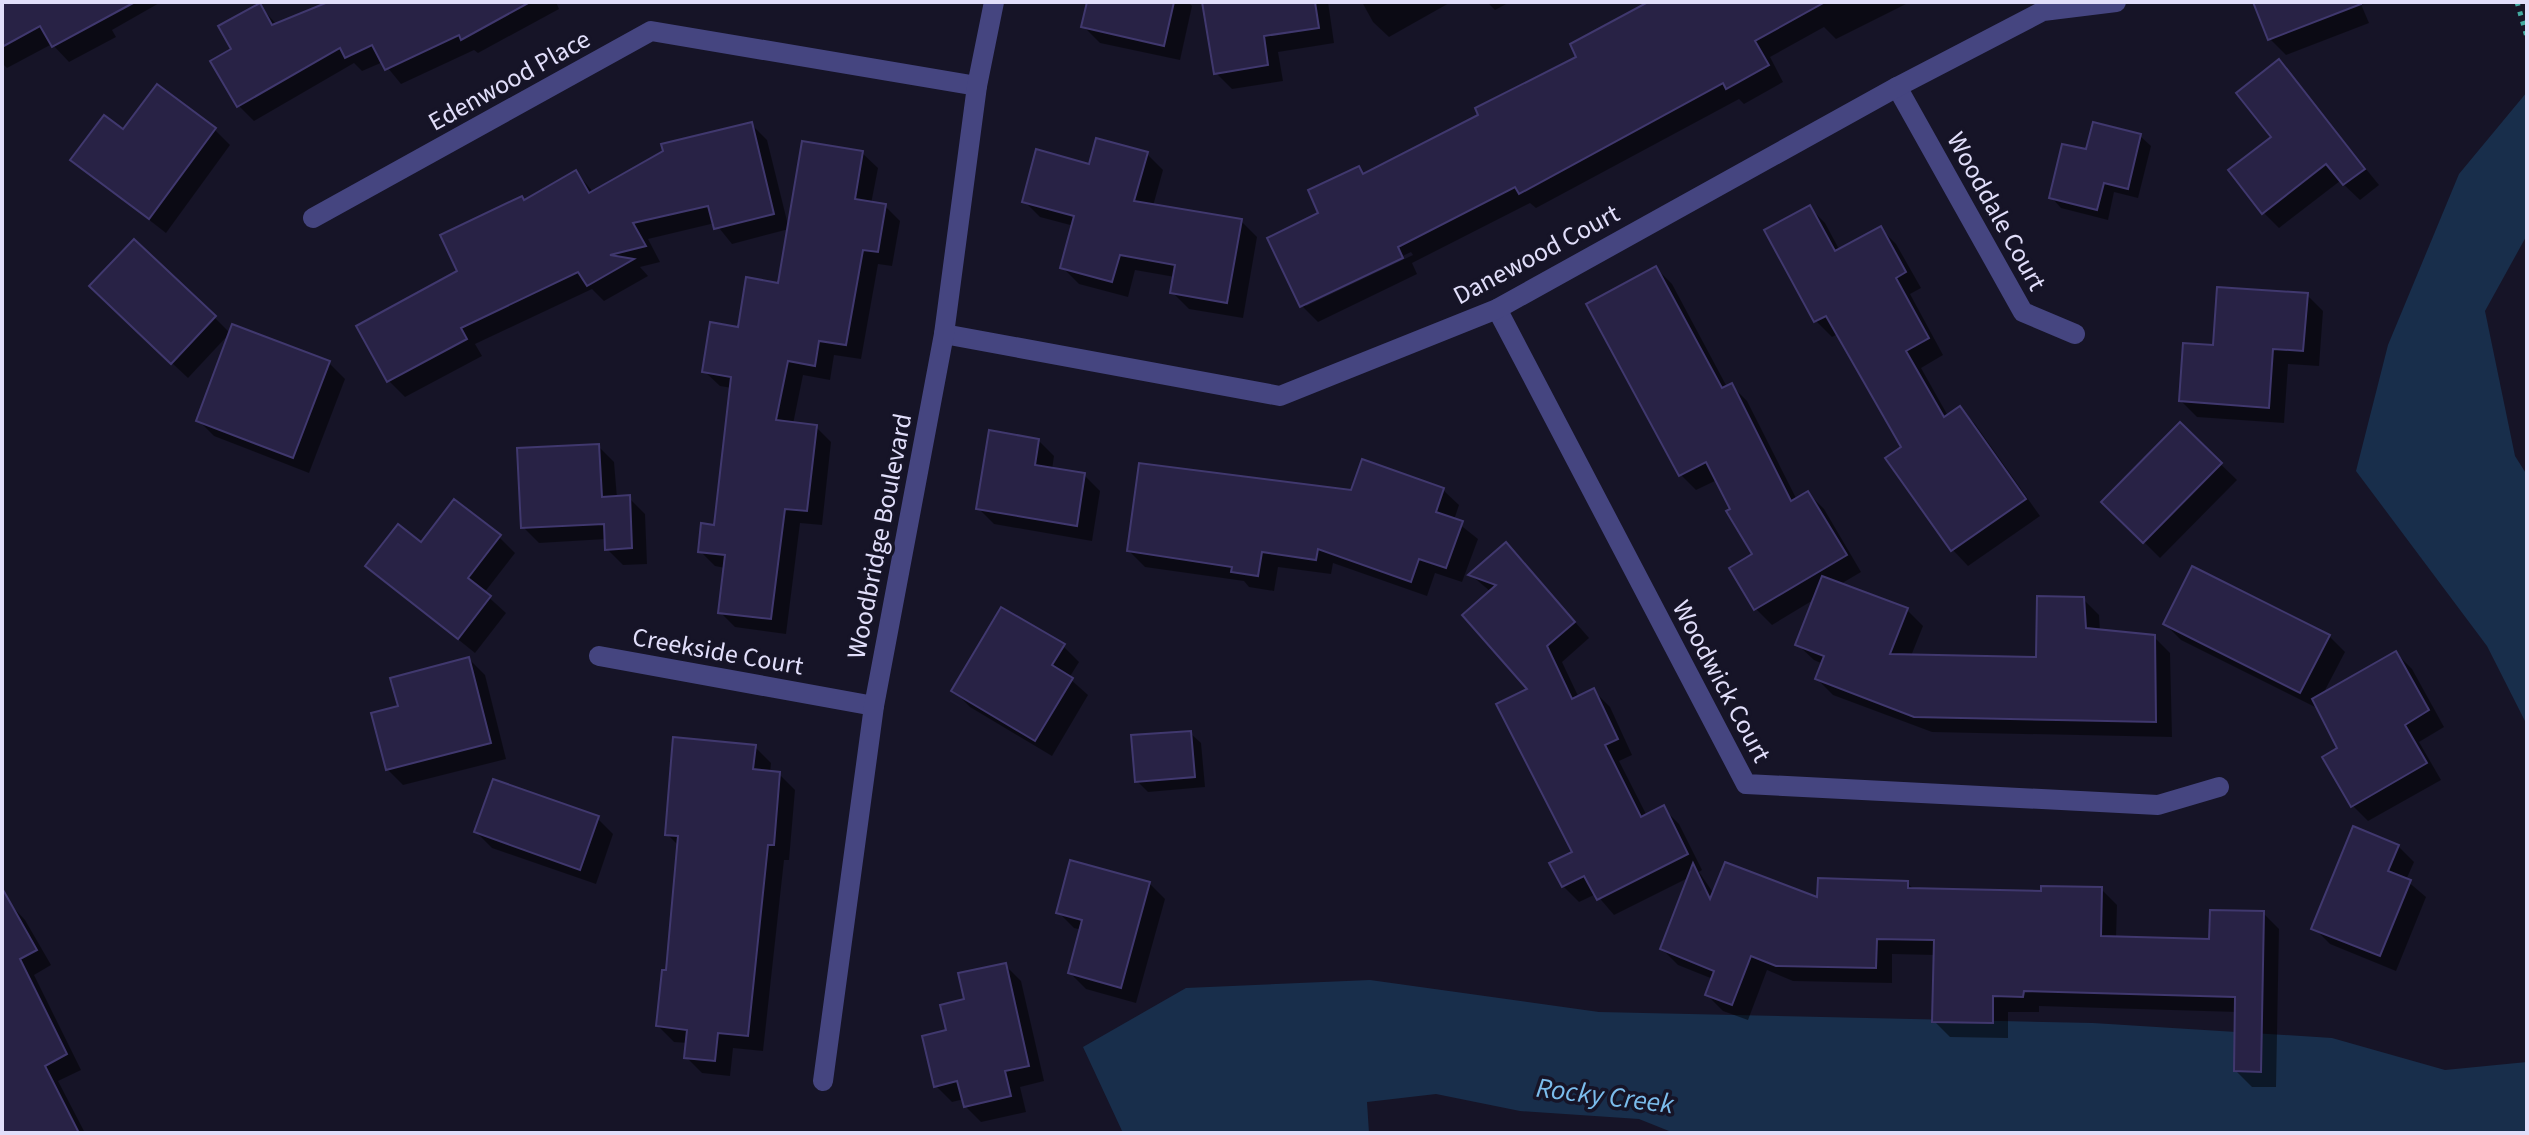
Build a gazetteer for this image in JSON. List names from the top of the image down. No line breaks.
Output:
{"streets":{"street":["Edenwood Place","Wooddale Court","Danewood Court","Woodbridge Boulevard","Creekside Court","Woodwick Court"]},"crossings":[["Edenwood Place","Woodbridge Boulevard"],["Wooddale Court","Danewood Court"],["Danewood Court","Woodbridge Boulevard"],["Danewood Court","Woodwick Court"],["Woodbridge Boulevard","Creekside Court"]],"water":["Rocky Creek"]}
